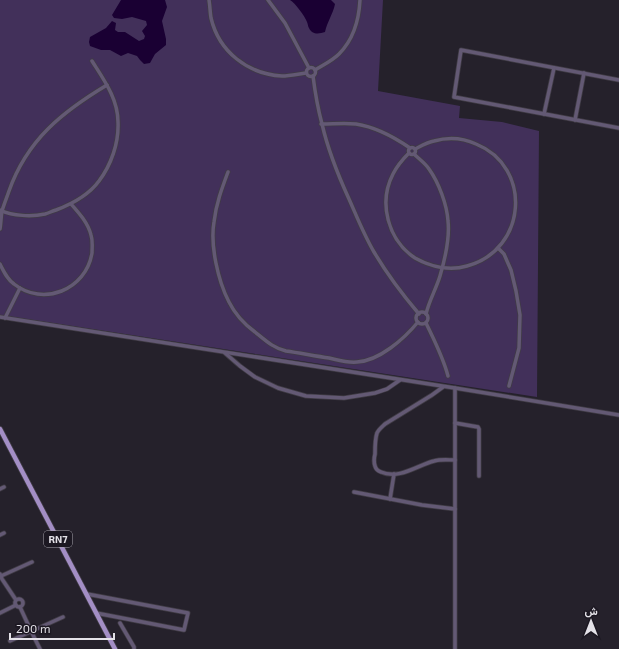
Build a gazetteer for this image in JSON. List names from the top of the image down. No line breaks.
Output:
{"streets":{"main road":["RN7"]},"scale_bar":"200 m","north":"top"}
